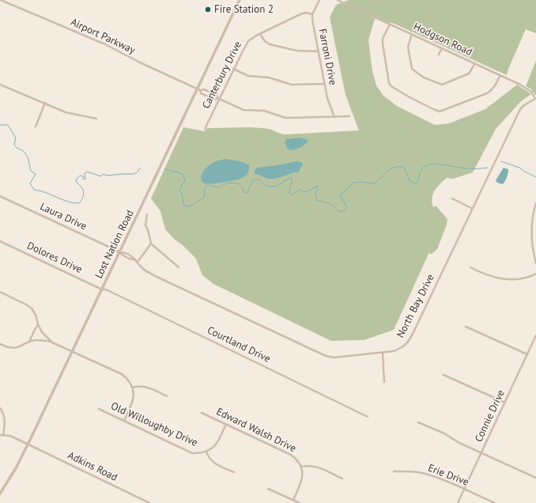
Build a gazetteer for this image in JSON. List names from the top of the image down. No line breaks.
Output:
{"streets":{"street":["Airport Parkway","Hodgson Road","Farroni Drive","Canterbury Drive","Laura Drive","Lost Nation Road","Dolores Drive","North Bay Drive","Courtland Drive","Connie Drive","Old Willoughby Drive","Edward Walsh Drive","Adkins Road","Erie Drive"]},"crossings":[["Airport Parkway","Lost Nation Road"],["Hodgson Road","North Bay Drive"],["Farroni Drive","Canterbury Drive"],["Laura Drive","Lost Nation Road"],["Laura Drive","North Bay Drive"],["Lost Nation Road","Dolores Drive"],["Lost Nation Road","North Bay Drive"],["Lost Nation Road","Courtland Drive"],["Lost Nation Road","Adkins Road"],["Dolores Drive","Courtland Drive"],["Connie Drive","Erie Drive"],["Old Willoughby Drive","Edward Walsh Drive"]],"places":["Fire Station 2"]}
